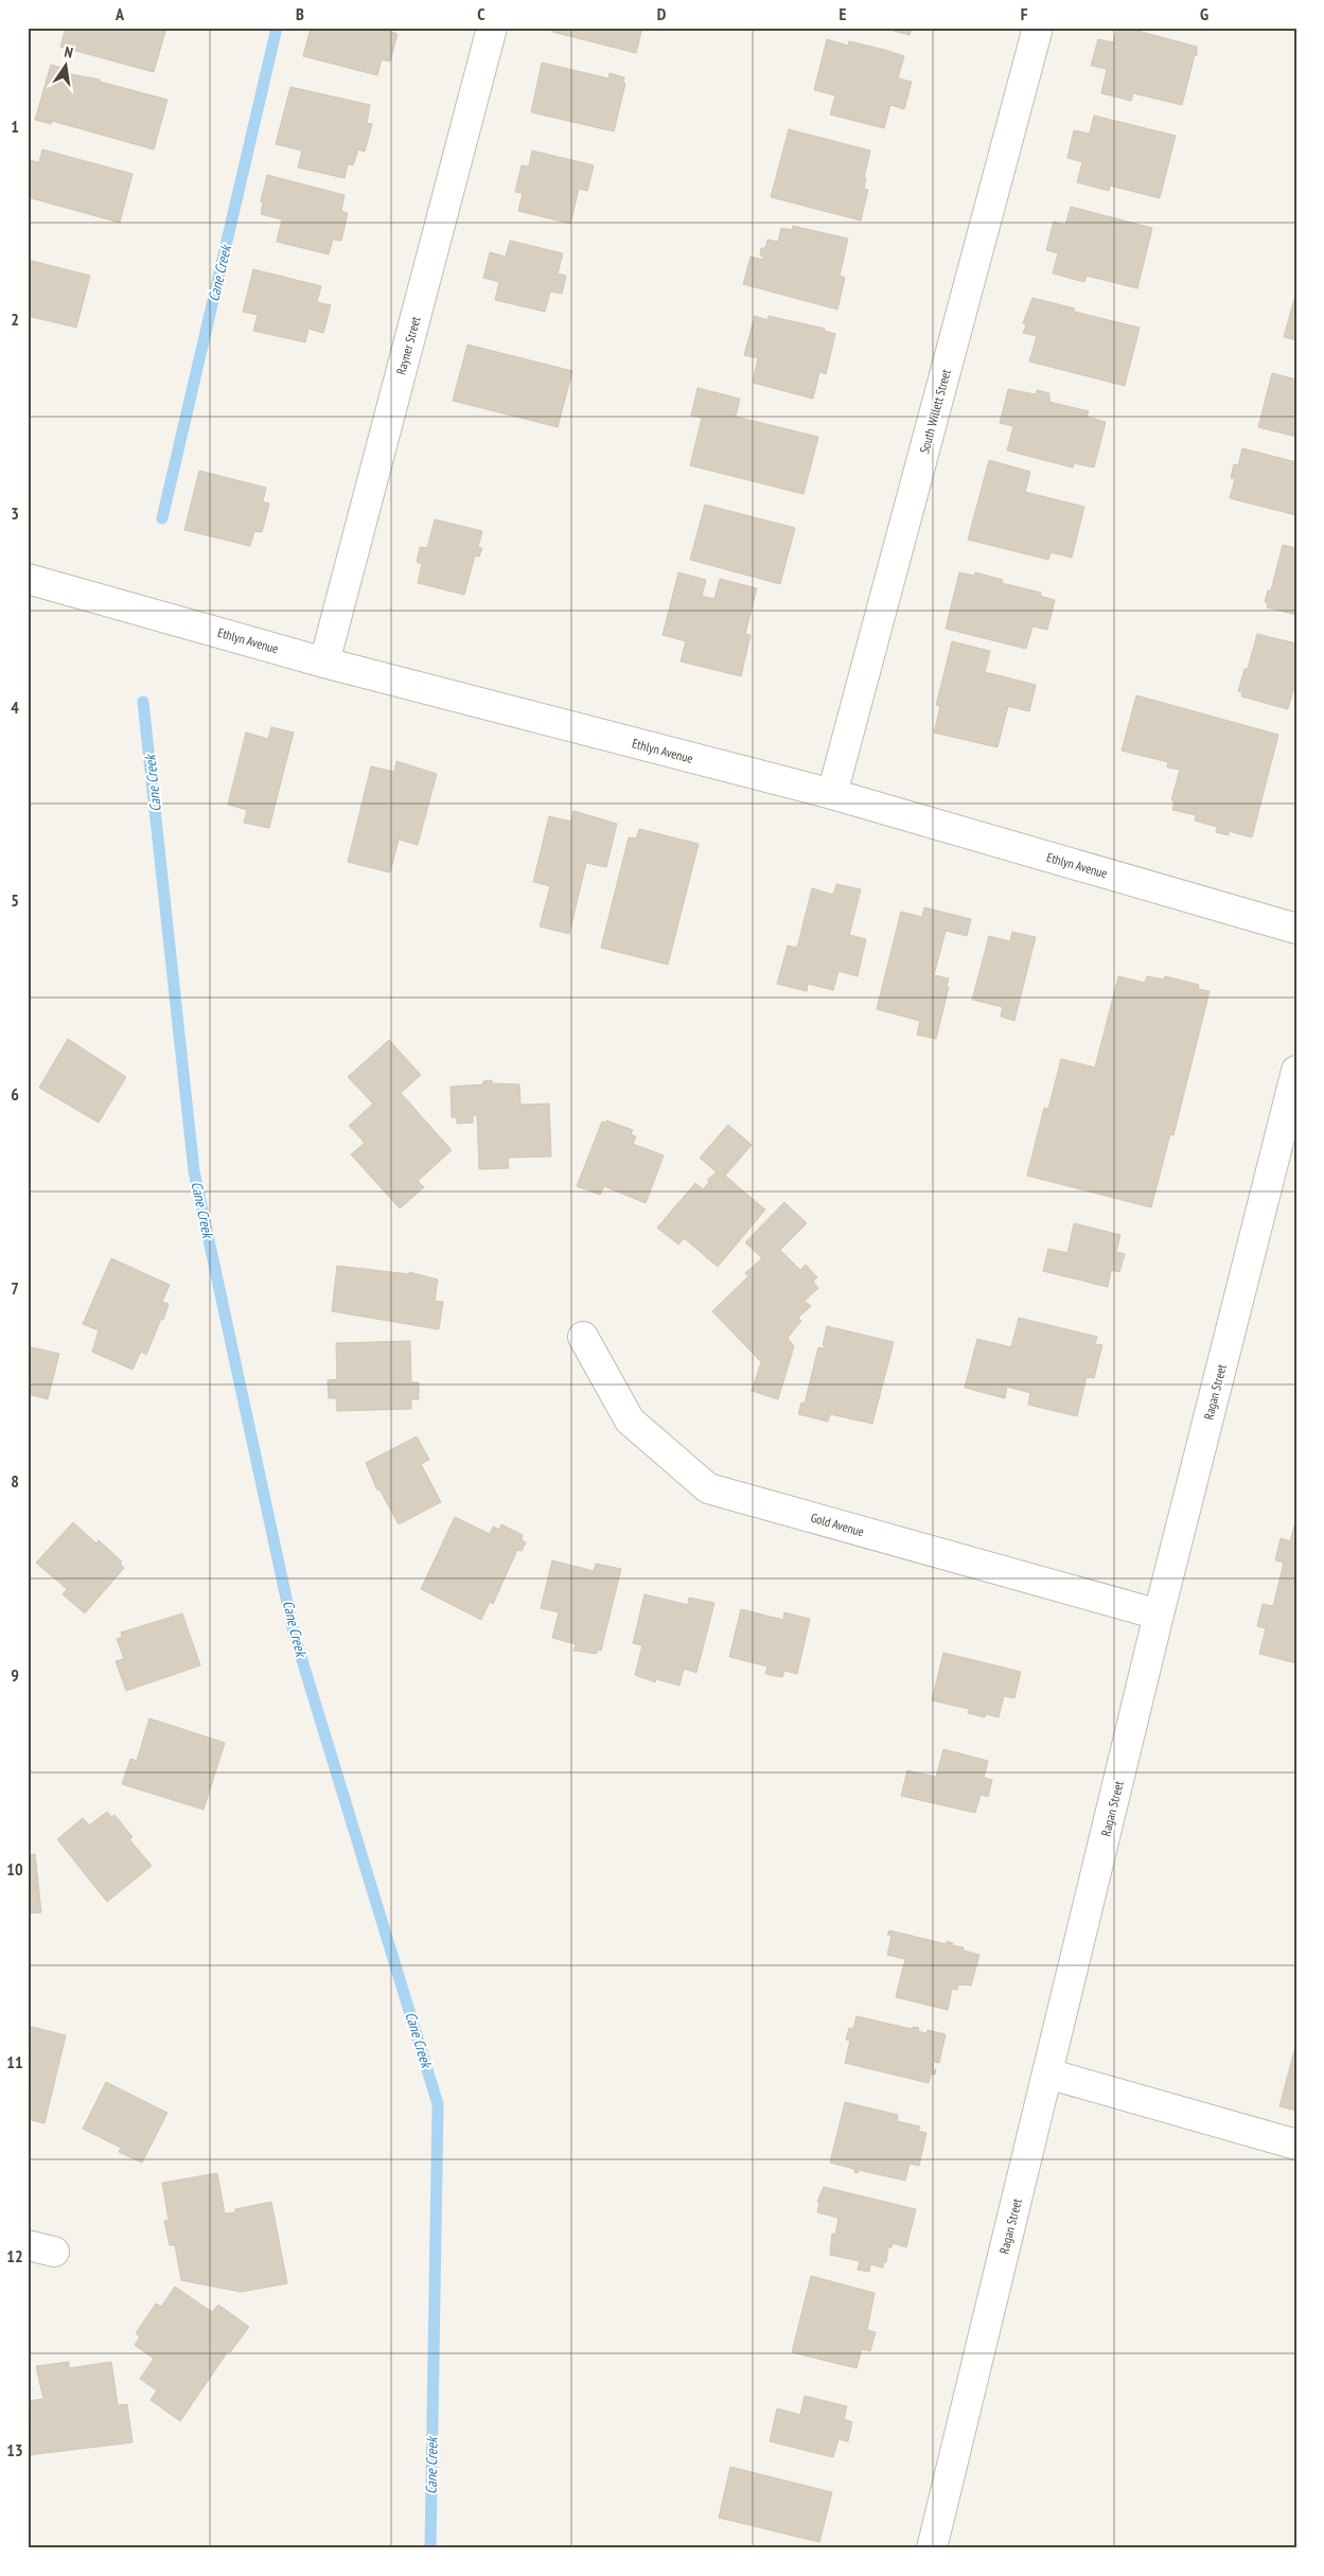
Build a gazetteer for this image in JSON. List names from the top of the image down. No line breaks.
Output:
{"streets":{"street":["Rayner Street","South Willett Street","Ethlyn Avenue","Ragan Street","Gold Avenue"]},"crossings":[["Rayner Street","Ethlyn Avenue"],["South Willett Street","Ethlyn Avenue"],["Ragan Street","Gold Avenue"]],"water":["Cane Creek"],"north":"top","grid":{"columns":["A","B","C","D","E","F","G"],"rows":["1","2","3","4","5","6","7","8","9","10","11","12","13"]}}
